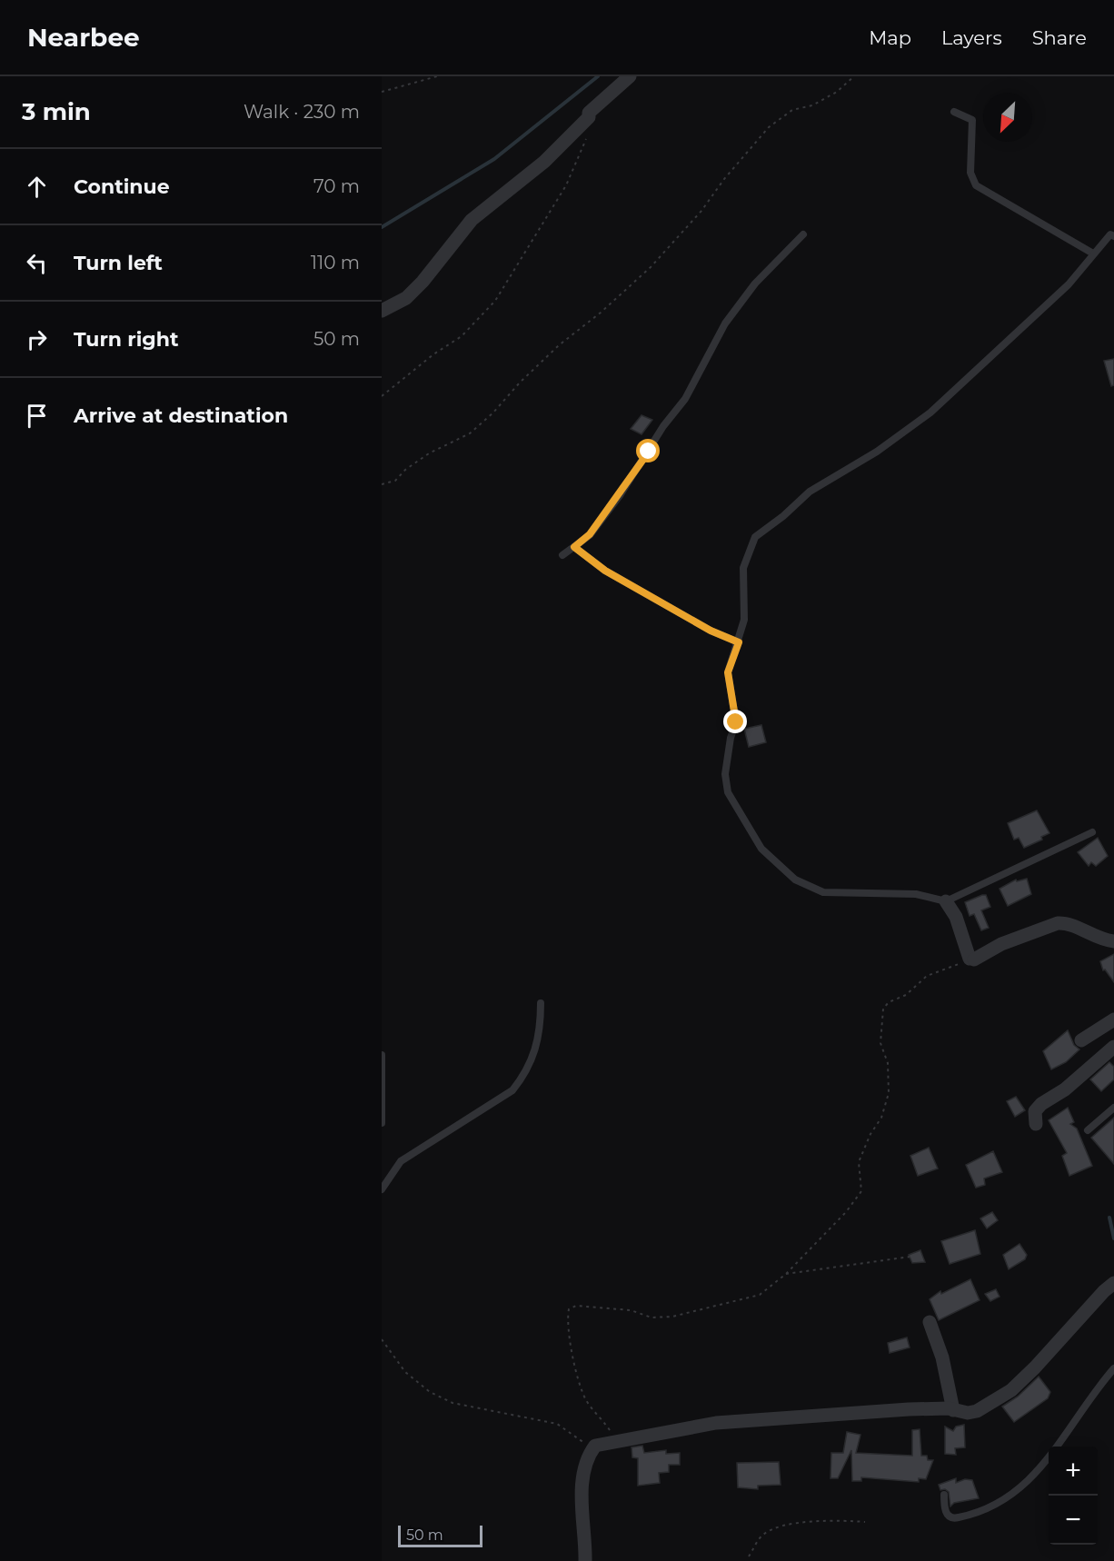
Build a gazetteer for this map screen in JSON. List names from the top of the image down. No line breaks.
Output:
{"scale_bar":"50 m","north":"bottom left","page":{"header":"Nearbee","nav":["Map","Layers","Share"],"heading":["3 min","Walk · 230 m"],"list":[["Continue","70 m"],["Turn left","110 m"],["Turn right","50 m"],"Arrive at destination"],"map_buttons":["+","−"],"scale":"50 m"}}
